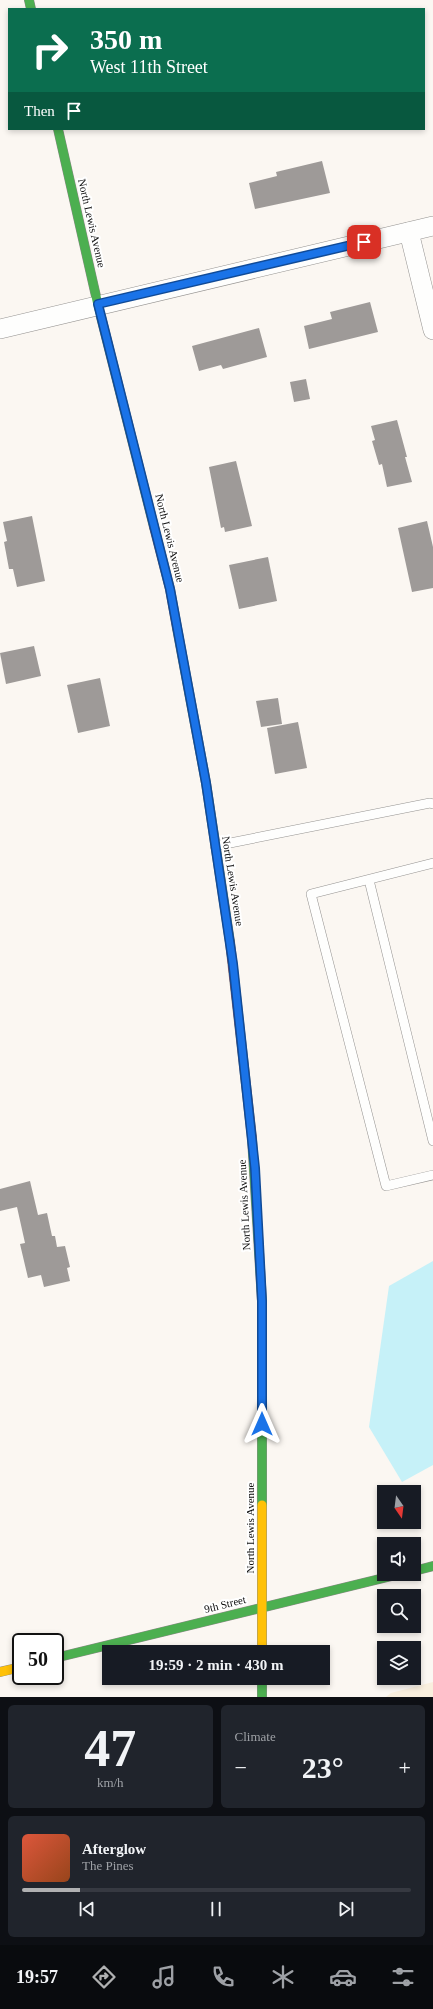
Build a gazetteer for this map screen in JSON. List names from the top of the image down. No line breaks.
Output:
{"streets":{"main road":["North Lewis Avenue","9th Street"]},"crossings":[["North Lewis Avenue","9th Street"]],"north":"bottom","page":{"turn":["350 m","West 11th Street"],"then":"Then","limit":"50","trip":"19:59 · 2 min · 430 m","tile":[["47","km/h"],"Climate"],"heat":["−","23°","+"],"song":["Afterglow","The Pines"],"tabs":"19:57"}}
